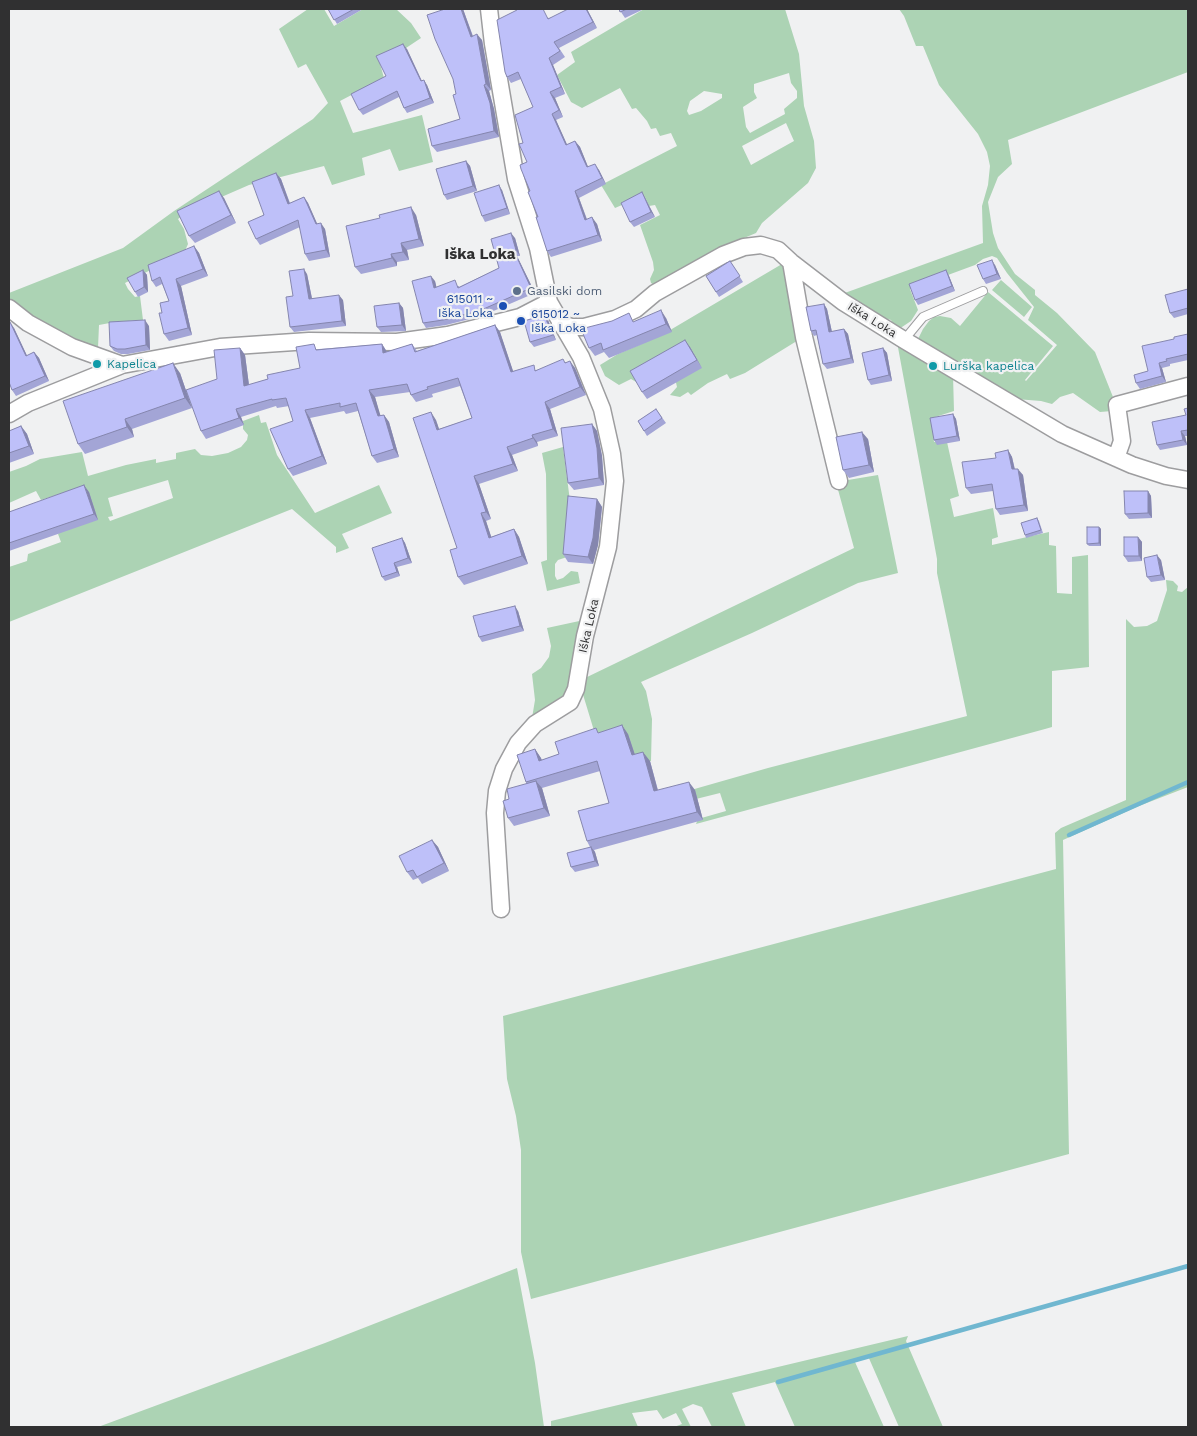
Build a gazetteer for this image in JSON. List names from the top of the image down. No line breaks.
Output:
{"streets":{"street":["Iška Loka"]},"districts":["Iška Loka"],"places":["Gasilski dom","615011 ~ Iška Loka","615012 ~ Iška Loka","Kapelica","Lurška kapelica"]}
